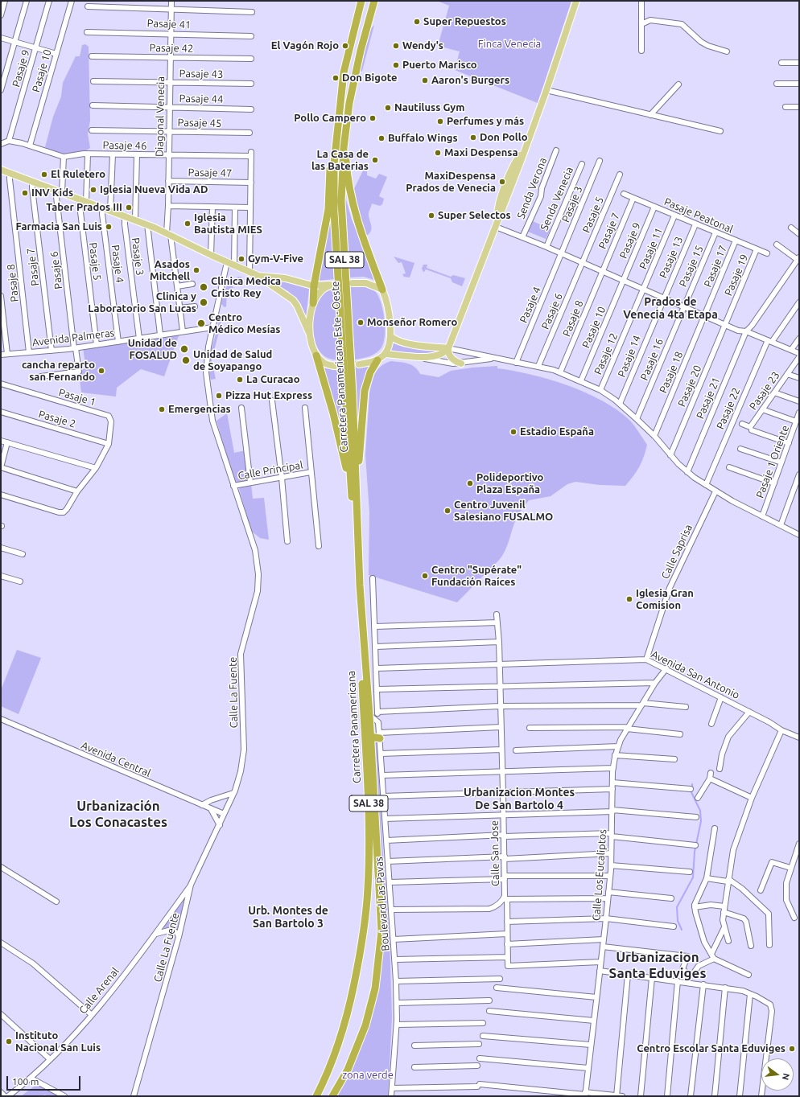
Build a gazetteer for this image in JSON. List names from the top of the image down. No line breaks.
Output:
{"streets":{"highway":["SAL 38","Carretera Panamericana Este - Oeste","Carretera Panamericana"],"street":["Pasaje 41","Pasaje 42","Pasaje 9","Pasaje 10","Pasaje 43","Pasaje 44","Diagonal Venecia","Pasaje 45","Pasaje 46","Pasaje 47","Senda Verona","Senda Venecia","Pasaje 3","Pasaje 5","Pasaje Peatonal","Pasaje 7","Pasaje 11","Pasaje 13","Pasaje 4","Pasaje 15","Pasaje 17","Pasaje 6","Pasaje 19","Pasaje 8","Avenida Palmeras","Pasaje 12","Pasaje 14","Pasaje 16","Pasaje 18","Pasaje 20","Pasaje 23","Pasaje 1","Pasaje 21","Pasaje 22","Pasaje 2","Pasaje 1 Oriente","Calle Principal","Calle Saprisa","Avenida San Antonio","Calle La Fuente","Avenida Central","Calle San Jose","Calle Los Eucaliptos","Boulevard Las Pavas","Calle Arenal"]},"crossings":[["Pasaje 41","Diagonal Venecia"],["Pasaje 42","Diagonal Venecia"],["Pasaje 9","Pasaje 10"],["Pasaje 9","Pasaje 46"],["Pasaje 9","Pasaje Peatonal"],["Pasaje 10","Pasaje 46"],["Pasaje 43","Diagonal Venecia"],["Pasaje 44","Diagonal Venecia"],["Diagonal Venecia","Pasaje 45"],["Diagonal Venecia","Pasaje 46"],["Diagonal Venecia","Pasaje 47"],["Pasaje 46","Pasaje 47"],["Pasaje 46","Pasaje 6"],["Pasaje 3","Pasaje 4"],["Pasaje 3","Avenida Palmeras"],["Pasaje 5","Pasaje 6"],["Pasaje 5","Avenida Palmeras"],["Pasaje Peatonal","Pasaje 7"],["Pasaje Peatonal","Pasaje 11"],["Pasaje Peatonal","Pasaje 13"],["Pasaje Peatonal","Pasaje 15"],["Pasaje Peatonal","Pasaje 17"],["Pasaje Peatonal","Pasaje 19"],["Pasaje 7","Pasaje 8"],["Pasaje 7","Avenida Palmeras"],["Pasaje 11","Pasaje 12"],["Pasaje 13","Pasaje 14"],["Pasaje 4","Avenida Palmeras"],["Pasaje 15","Pasaje 16"],["Pasaje 17","Pasaje 18"],["Pasaje 6","Avenida Palmeras"],["Pasaje 19","Pasaje 20"],["Pasaje 8","Avenida Palmeras"],["Carretera Panamericana Este - Oeste","Carretera Panamericana"],["Pasaje 1","Pasaje 2"],["Calle Principal","Calle La Fuente"],["Calle Saprisa","Avenida San Antonio"],["Avenida San Antonio","Calle San Jose"],["Avenida San Antonio","Calle Los Eucaliptos"],["Avenida San Antonio","Boulevard Las Pavas"],["Calle La Fuente","Avenida Central"],["Calle La Fuente","Calle Arenal"],["Calle San Jose","Boulevard Las Pavas"]],"districts":["Prados de Venecia 4ta Etapa","Urbanizacion Montes De San Bartolo 4","Urbanización Los Conacastes","Urb. Montes de San Bartolo 3","Urbanizacion Santa Eduviges"],"parks":["Finca Venecia","zona verde"],"places":["Super Repuestos","El Vagón Rojo","Wendy's","Puerto Marisco","Don Bigote","Aaron's Burgers","Nautiluss Gym","Pollo Campero","Perfumes y más","Don Pollo","Buffalo Wings","Maxi Despensa","La Casa de las Baterias","El Ruletero","MaxiDespensa Prados de Venecia","Iglesia Nueva Vida AD","INV Kids","Taber Prados III","Super Selectos","Iglesia Bautista MIES","Farmacia San Luis","Gym-V-Five","Asados Mitchell","Clinica Medica Cristo Rey","Clinica y Laboratorio San Lucas","Monseñor Romero","Centro Médico Mesías","Unidad de FOSALUD","Unidad de Salud de Soyapango","cancha reparto san Fernando","La Curacao","Pizza Hut Express","Emergencias","Estadio España","Polideportivo Plaza España","Centro Juvenil Salesiano FUSALMO","Centro \"Supérate\" Fundación Raíces","Iglesia Gran Comision","Instituto Nacional San Luis","Centro Escolar Santa Eduviges"],"scale_bar":"100 m","north":"right"}
